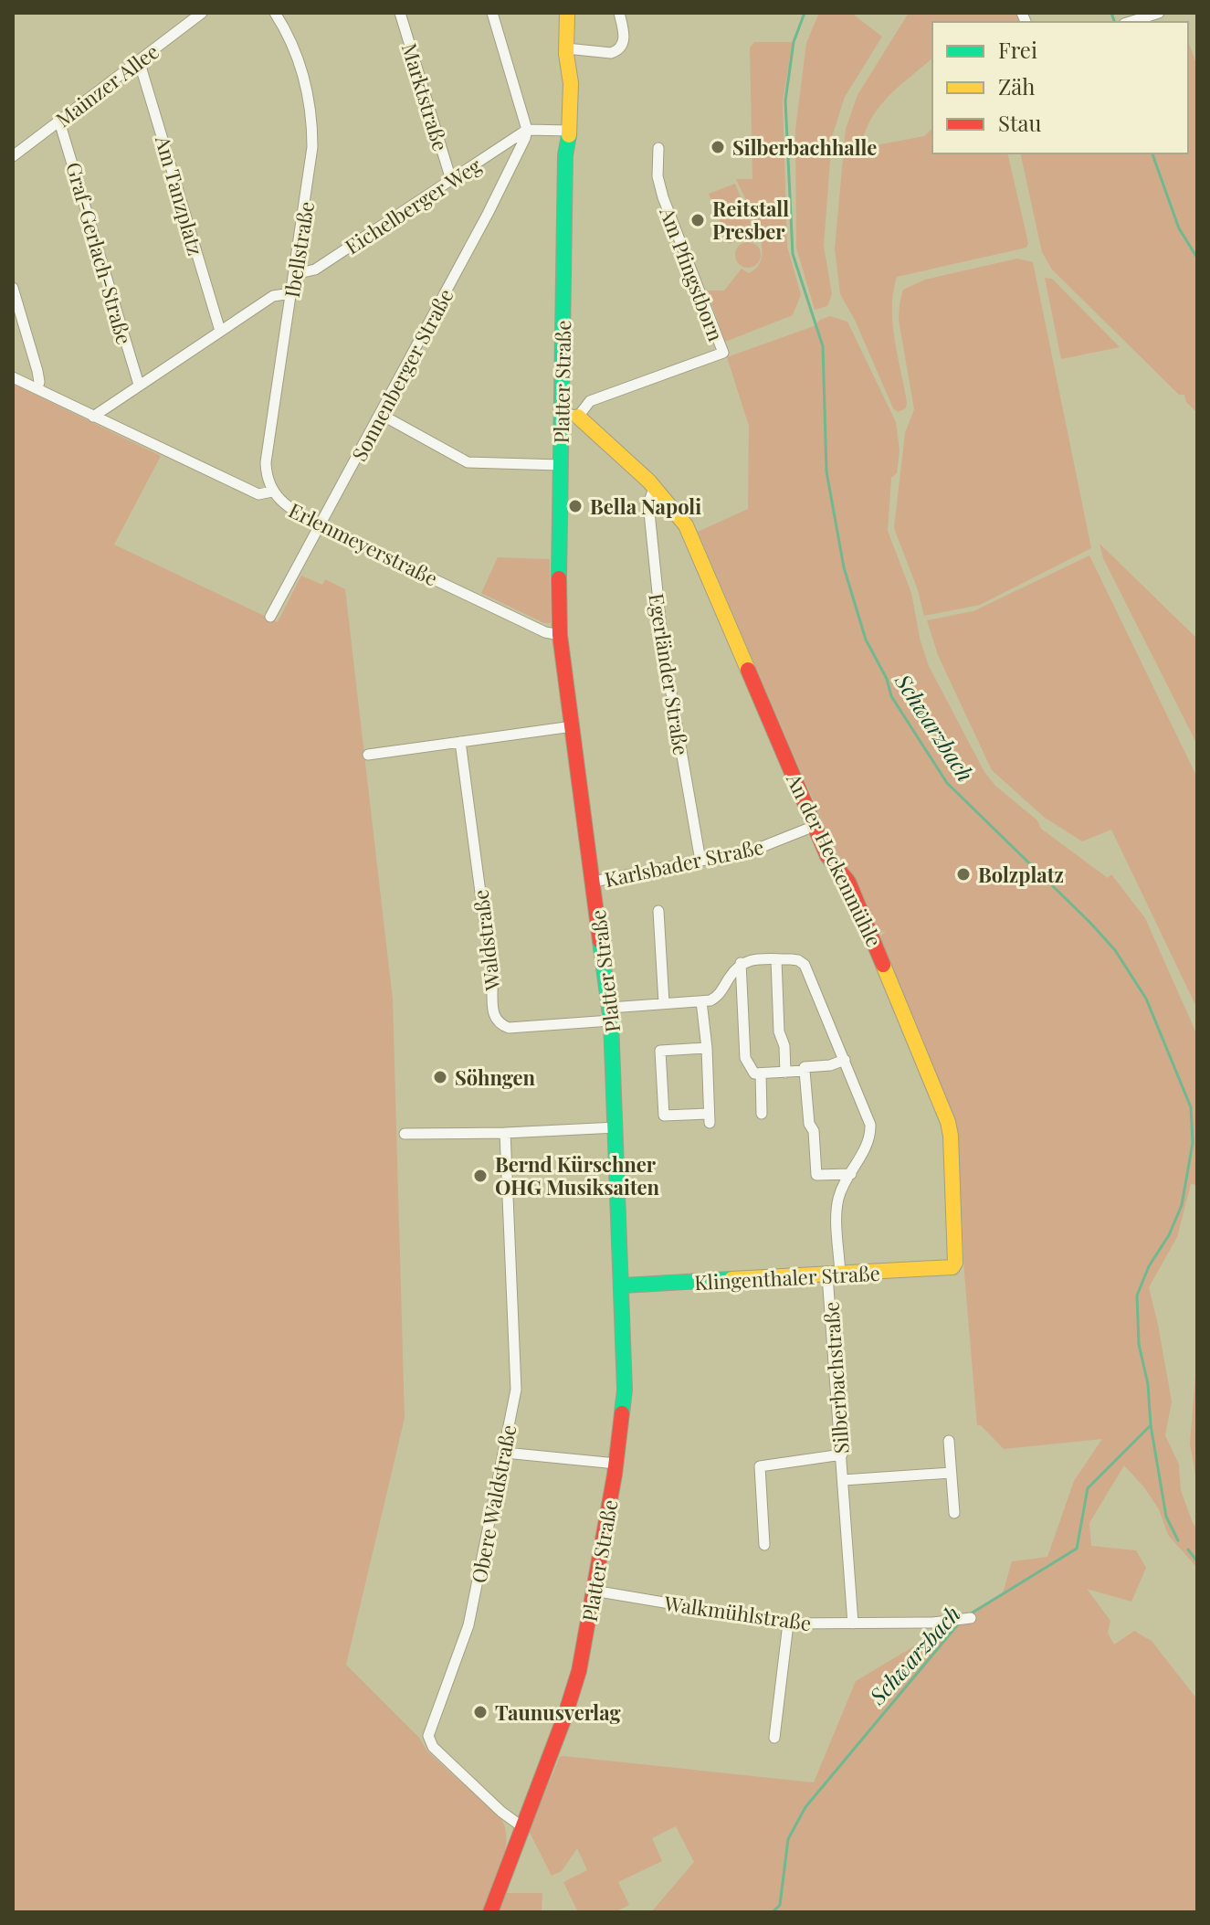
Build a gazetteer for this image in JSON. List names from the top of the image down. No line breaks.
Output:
{"streets":{"main road":["Platter Straße","An der Heckenmühle","Klingenthaler Straße"],"street":["Mainzer Allee","Marktstraße","Am Tanzplatz","Eichelberger Weg","Ibellstraße","Graf-Gerlach-Straße","Am Pfingstborn","Sonnenberger Straße","Erlenmeyerstraße","Egerländer Straße","Karlsbader Straße","Waldstraße","Silberbachstraße","Obere Waldstraße","Walkmühlstraße"]},"crossings":[["Mainzer Allee","Am Tanzplatz"],["Mainzer Allee","Graf-Gerlach-Straße"],["Marktstraße","Eichelberger Weg"],["Eichelberger Weg","Ibellstraße"],["Eichelberger Weg","Sonnenberger Straße"],["Ibellstraße","Erlenmeyerstraße"],["Am Pfingstborn","An der Heckenmühle"],["Sonnenberger Straße","Erlenmeyerstraße"],["Platter Straße","Erlenmeyerstraße"],["Platter Straße","Karlsbader Straße"],["Platter Straße","Waldstraße"],["Platter Straße","Klingenthaler Straße"],["Platter Straße","Obere Waldstraße"],["Platter Straße","Walkmühlstraße"],["Egerländer Straße","An der Heckenmühle"],["Egerländer Straße","Karlsbader Straße"],["An der Heckenmühle","Karlsbader Straße"],["An der Heckenmühle","Klingenthaler Straße"],["Klingenthaler Straße","Silberbachstraße"],["Silberbachstraße","Walkmühlstraße"]],"water":["Schwarzbach"],"places":["Silberbachhalle","Reitstall Presber","Bella Napoli","Bolzplatz","Söhngen","Bernd Kürschner OHG Musiksaiten","Taunusverlag"],"legend":["Frei","Zäh","Stau"]}
